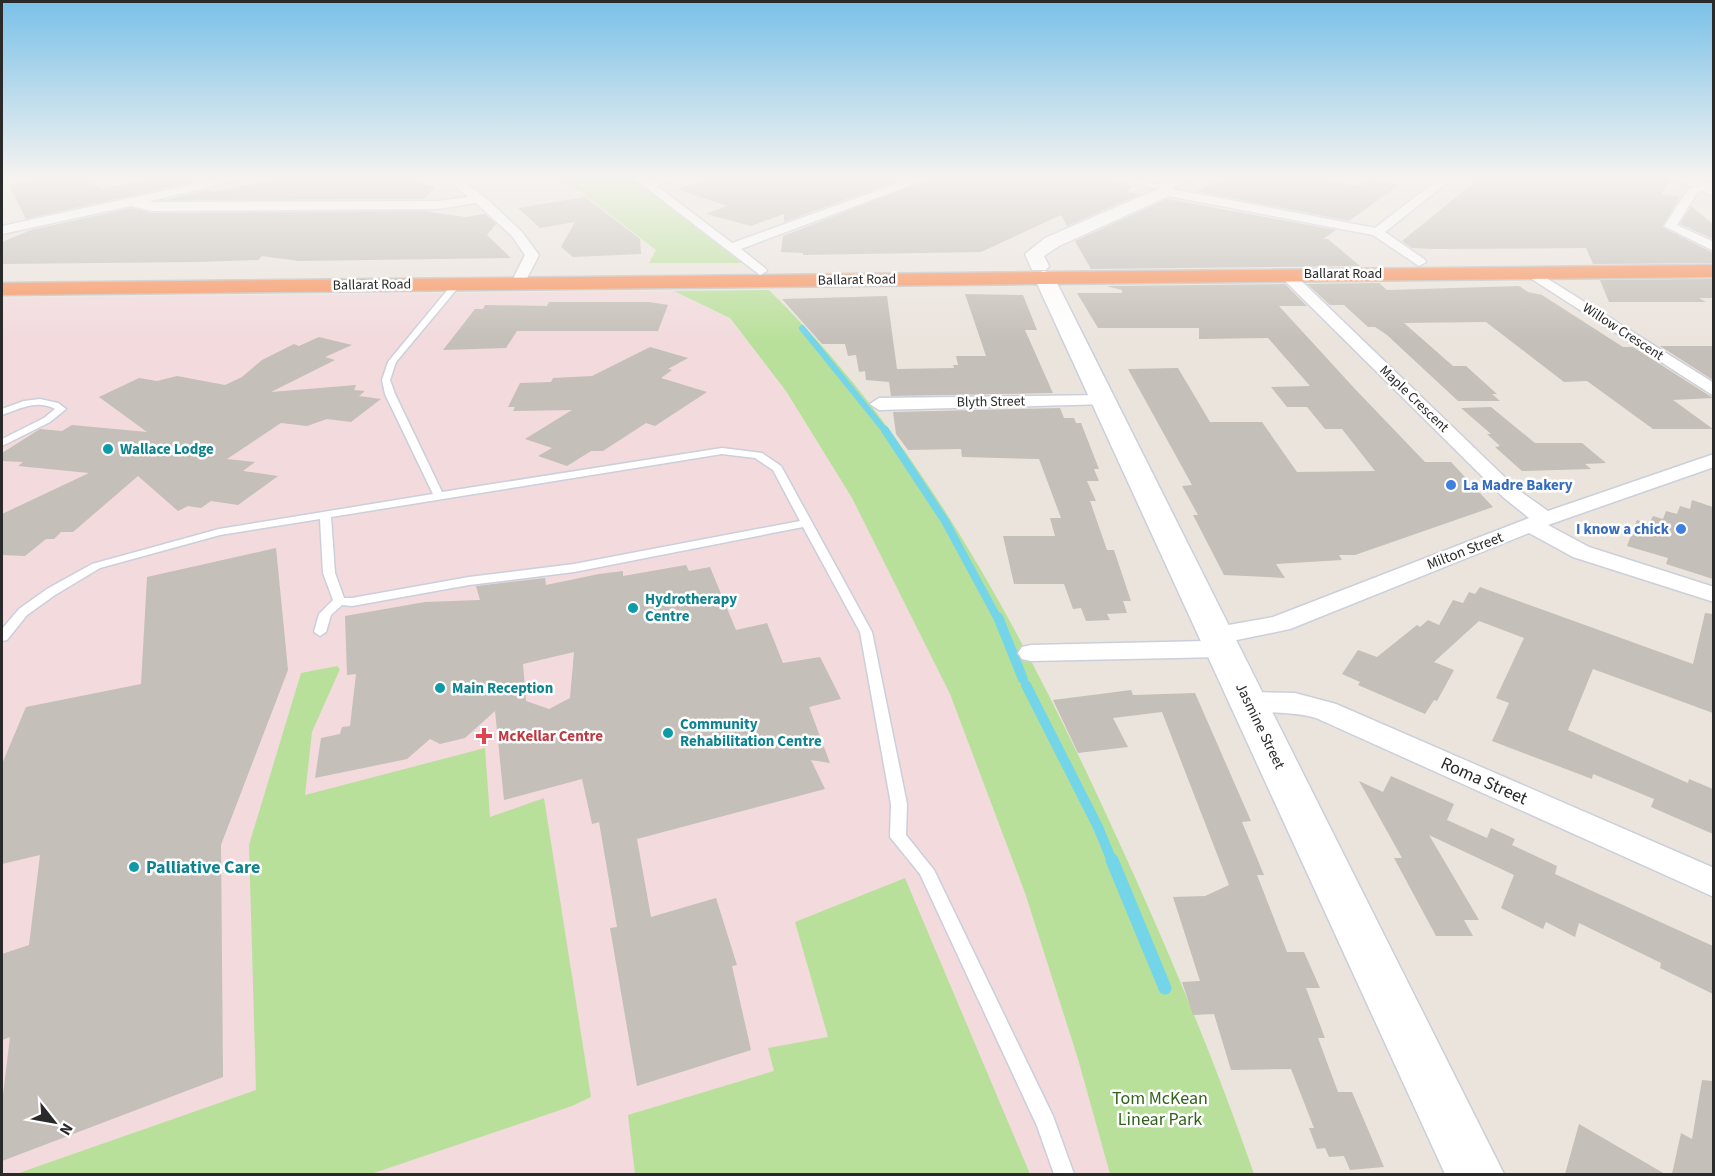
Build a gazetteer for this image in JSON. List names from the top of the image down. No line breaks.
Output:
{"streets":{"highway":["Ballarat Road"],"street":["Willow Crescent","Maple Crescent","Blyth Street","Milton Street","Jasmine Street","Roma Street"]},"crossings":[["Ballarat Road","Willow Crescent"],["Ballarat Road","Maple Crescent"],["Ballarat Road","Jasmine Street"],["Maple Crescent","Milton Street"],["Blyth Street","Jasmine Street"],["Milton Street","Jasmine Street"],["Jasmine Street","Roma Street"]],"parks":["Tom McKean Linear Park"],"places":{"other":["Wallace Lodge","La Madre Bakery","I know a chick","Hydrotherapy Centre","Main Reception","Community Rehabilitation Centre","Palliative Care"],"health":["McKellar Centre"]},"north":"bottom right"}
